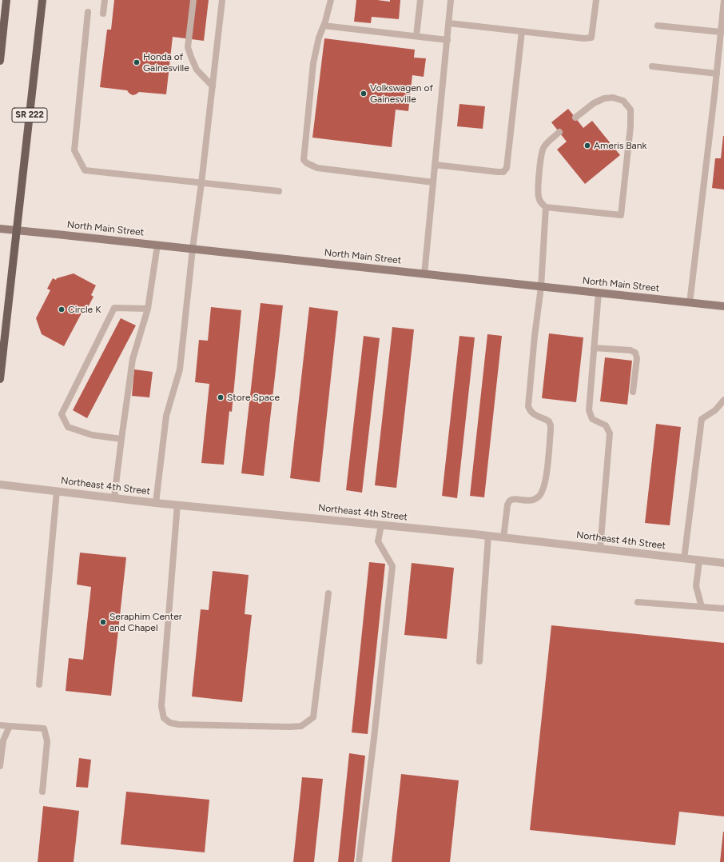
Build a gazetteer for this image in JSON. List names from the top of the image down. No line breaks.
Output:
{"streets":{"main road":["SR 222","North Main Street"],"street":["Northeast 4th Street"]},"crossings":[["SR 222","North Main Street"]],"places":["Honda of Gainesville","Volkswagen of Gainesville","Ameris Bank","Circle K","Store Space","Seraphim Center and Chapel"]}
